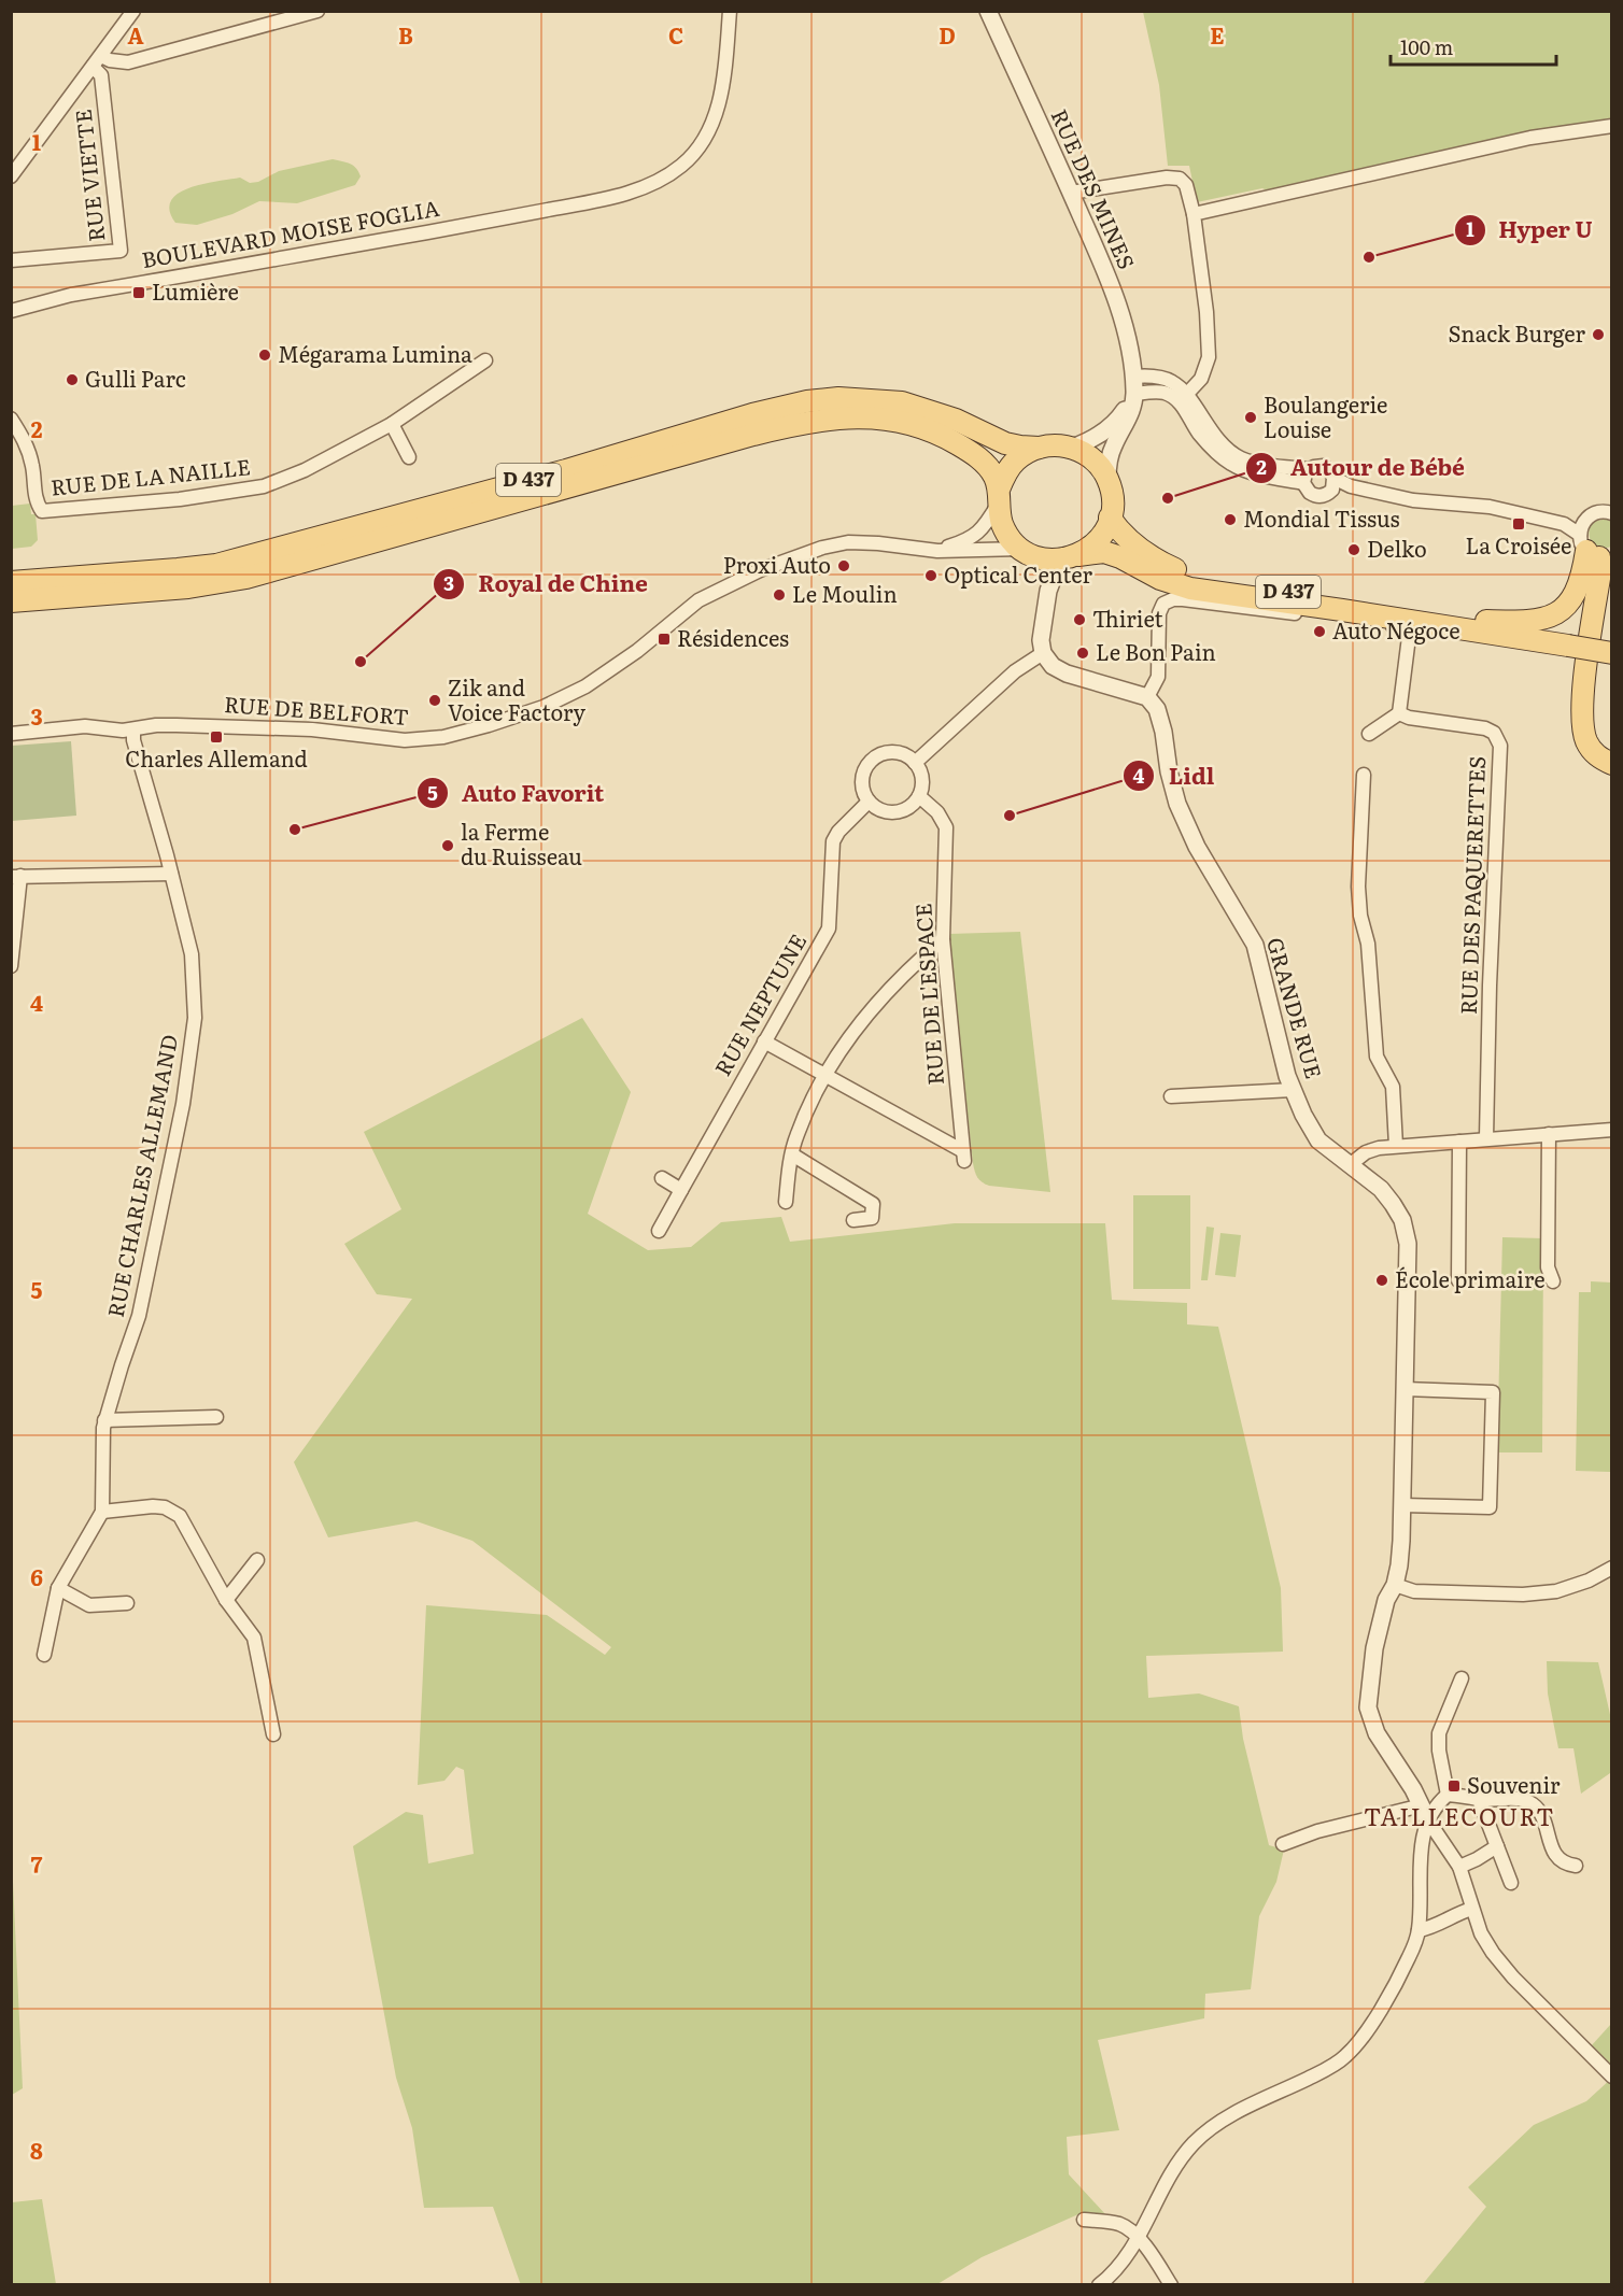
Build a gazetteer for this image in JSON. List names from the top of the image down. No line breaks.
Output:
{"streets":{"main road":["D 437"],"street":["RUE VIETTE","RUE DES MINES","BOULEVARD MOISE FOGLIA","RUE DE LA NAILLE","RUE DE BELFORT","RUE DES PAQUERETTES","RUE DE L'ESPACE","RUE NEPTUNE","GRANDE RUE","RUE CHARLES ALLEMAND"]},"crossings":[["RUE DES MINES","D 437"],["RUE DES MINES","RUE DE BELFORT"],["D 437","RUE DE BELFORT"],["RUE DE BELFORT","RUE CHARLES ALLEMAND"],["RUE DE L'ESPACE","RUE NEPTUNE"]],"districts":["TAILLECOURT"],"places":{"other":["Hyper U","Snack Burger","Mégarama Lumina","Gulli Parc","Boulangerie Louise","Autour de Bébé","Mondial Tissus","Delko","Proxi Auto","Optical Center","Le Moulin","Thiriet","Auto Négoce","Le Bon Pain","Royal de Chine","Zik and Voice Factory","Lidl","Auto Favorit","la Ferme du Ruisseau","École primaire"],"transit":["Lumière","La Croisée","Résidences","Charles Allemand","Souvenir"]},"scale_bar":"100 m","grid":{"columns":["A","B","C","D","E"],"rows":["1","2","3","4","5","6","7","8"]}}
